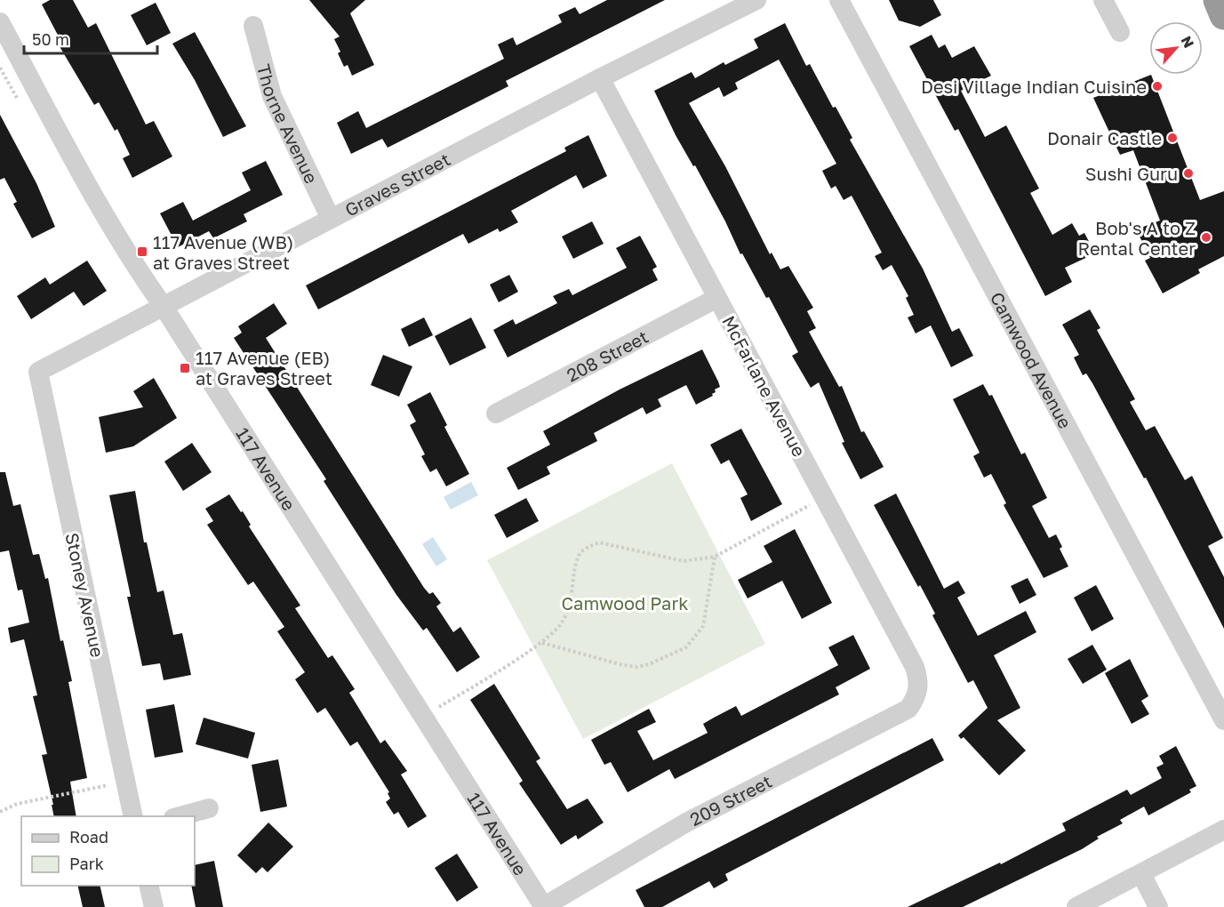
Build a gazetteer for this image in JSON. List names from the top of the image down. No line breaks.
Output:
{"streets":{"street":["Thorne Avenue","Graves Street","208 Street","Camwood Avenue","McFarlane Avenue","117 Avenue","Stoney Avenue","209 Street"]},"crossings":[["Thorne Avenue","Graves Street"],["Graves Street","McFarlane Avenue"],["Graves Street","117 Avenue"],["Graves Street","Stoney Avenue"],["208 Street","McFarlane Avenue"],["McFarlane Avenue","209 Street"],["117 Avenue","209 Street"]],"parks":["Camwood Park"],"places":{"other":["Desi Village Indian Cuisine","Donair Castle","Sushi Guru","Bob's A to Z Rental Center"],"transit":["117 Avenue (WB) at Graves Street","117 Avenue (EB) at Graves Street"]},"legend":["Road","Park"],"scale_bar":"50 m","north":"top right"}
